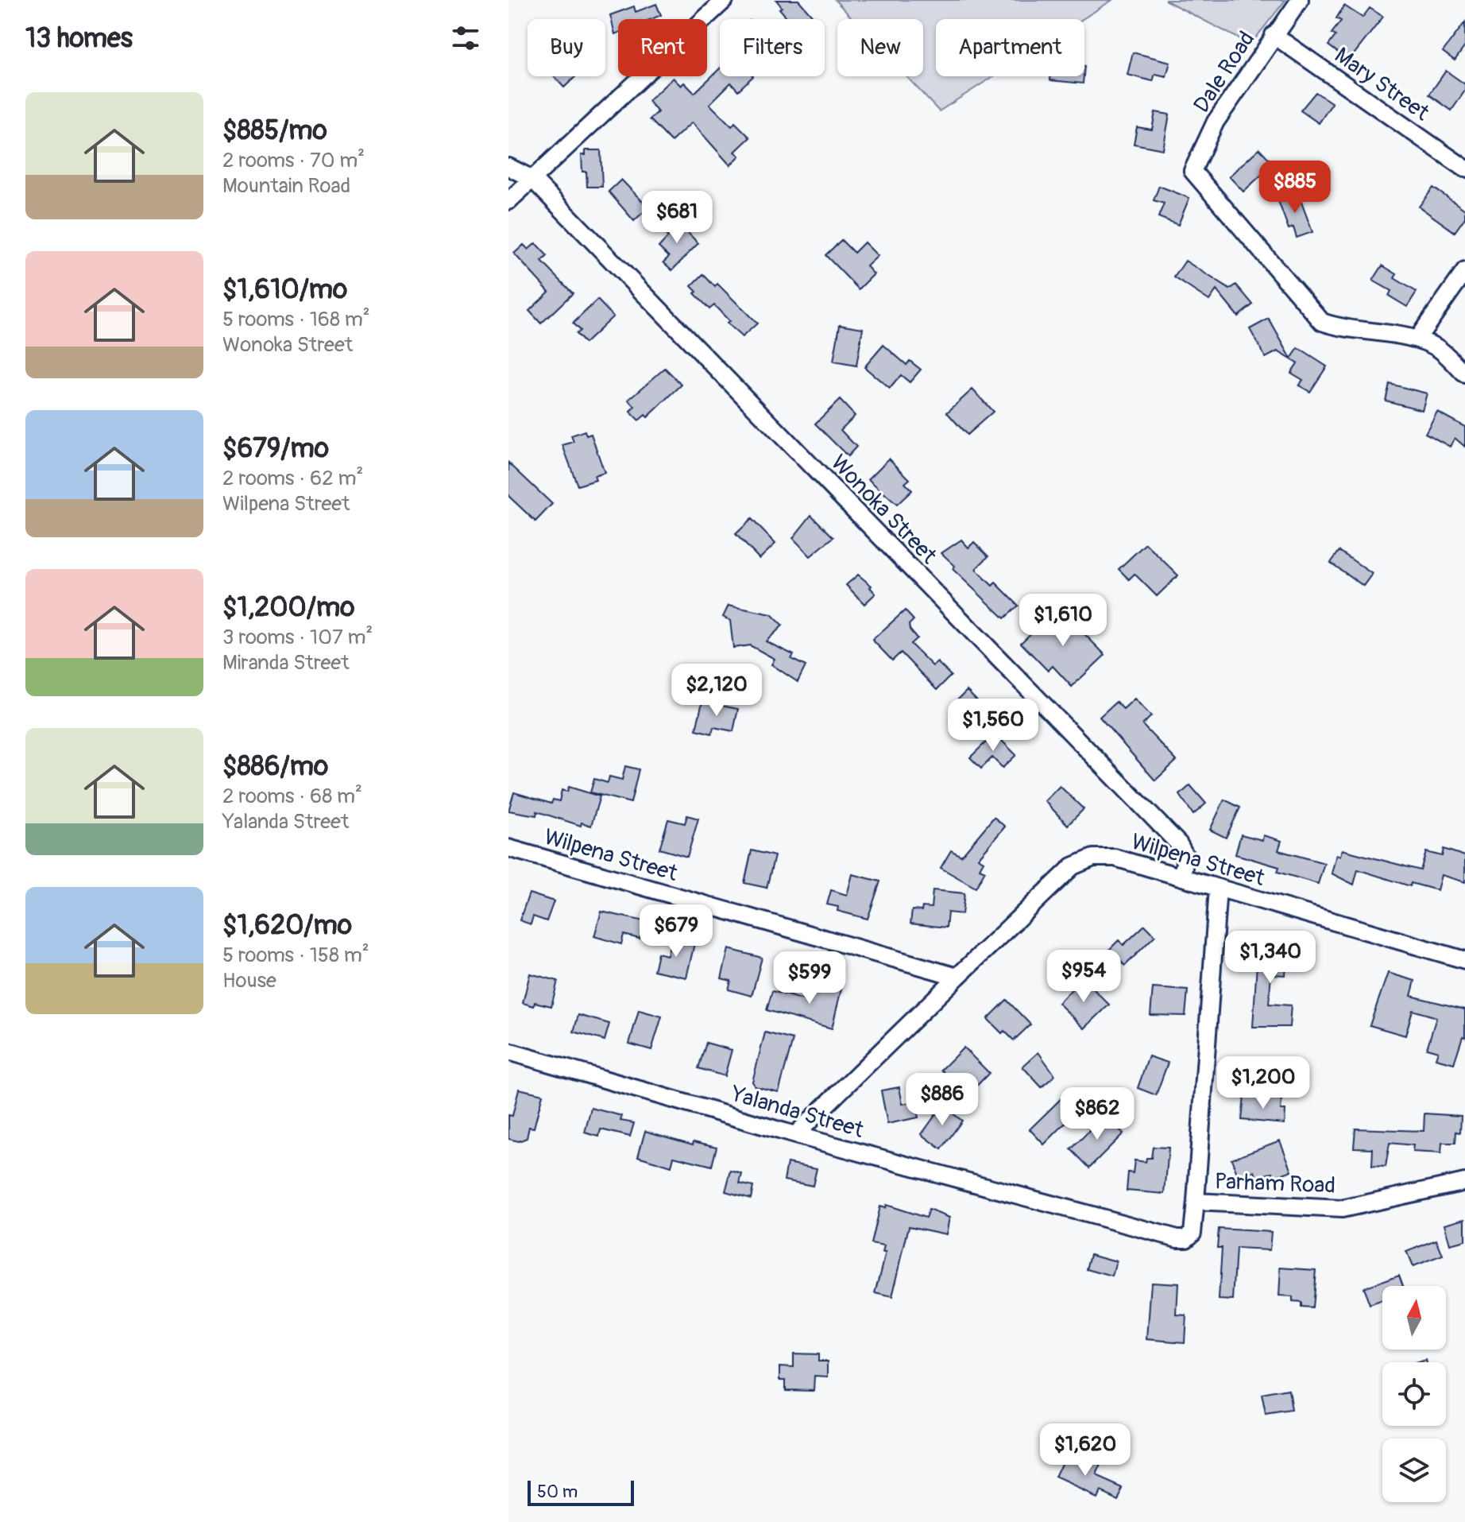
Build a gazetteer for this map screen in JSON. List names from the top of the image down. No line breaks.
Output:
{"streets":{"street":["Dale Road","Mary Street","Wonoka Street","Wilpena Street","Yalanda Street","Parham Road"]},"crossings":[["Dale Road","Mary Street"],["Wonoka Street","Wilpena Street"],["Wilpena Street","Yalanda Street"],["Yalanda Street","Parham Road"]],"scale_bar":"50 m","north":"top","page":{"heading":"13 homes","chip":["Buy","Rent","Filters","New","Apartment"],"list":[{"name":"$885/mo","note":"2 rooms · 70 m² · Mountain Road"},{"name":"$1,610/mo","note":"5 rooms · 168 m² · Wonoka Street"},{"name":"$679/mo","note":"2 rooms · 62 m² · Wilpena Street"},{"name":"$1,200/mo","note":"3 rooms · 107 m² · Miranda Street"},{"name":"$886/mo","note":"2 rooms · 68 m² · Yalanda Street"},{"name":"$1,620/mo","note":"5 rooms · 158 m² · House"}],"price":["$885","$681","$1,610","$2,120","$1,560","$679","$1,340","$954","$599","$1,200","$886","$862","$1,620"],"scale":"50 m"}}
